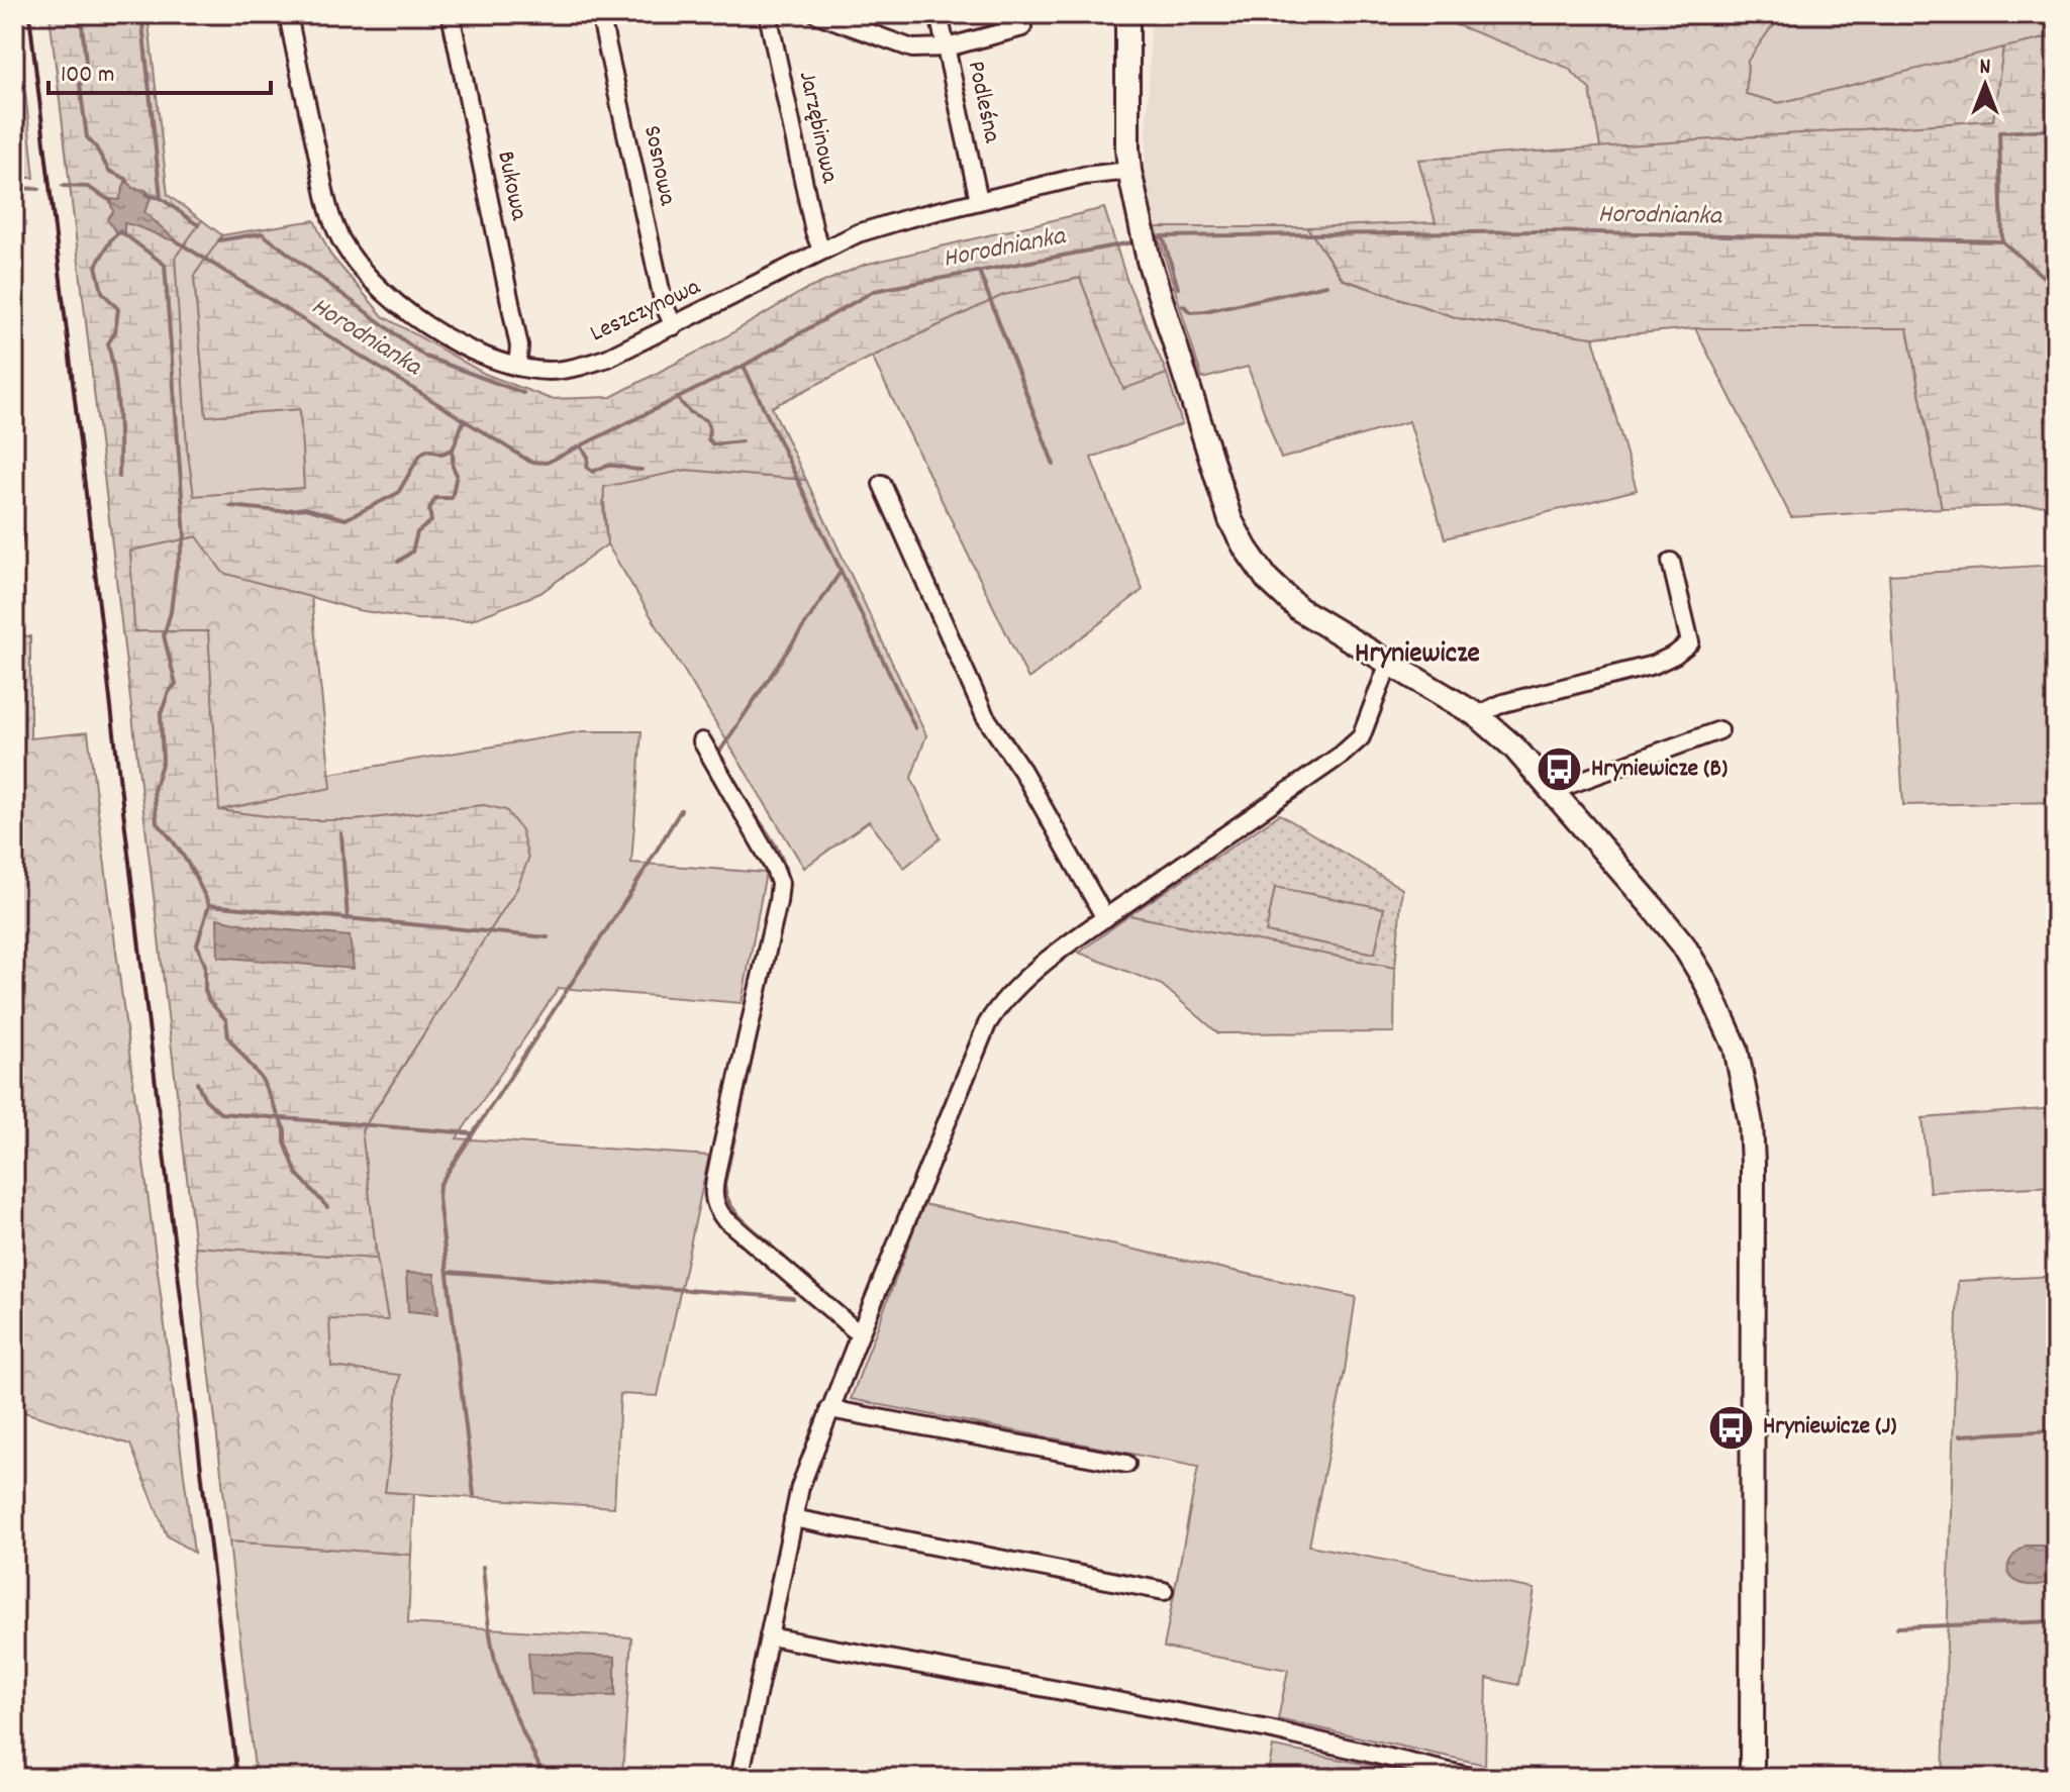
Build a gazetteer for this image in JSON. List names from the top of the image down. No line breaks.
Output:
{"streets":{"street":["Podleśna","Jarzębinowa","Sosnowa","Bukowa","Leszczynowa"]},"crossings":[["Podleśna","Leszczynowa"],["Jarzębinowa","Leszczynowa"],["Sosnowa","Leszczynowa"],["Bukowa","Leszczynowa"]],"districts":["Hryniewicze"],"water":["Horodnianka"],"places":{"bus stop":["Hryniewicze (B)","Hryniewicze (J)"]},"scale_bar":"100 m","north":"top"}
